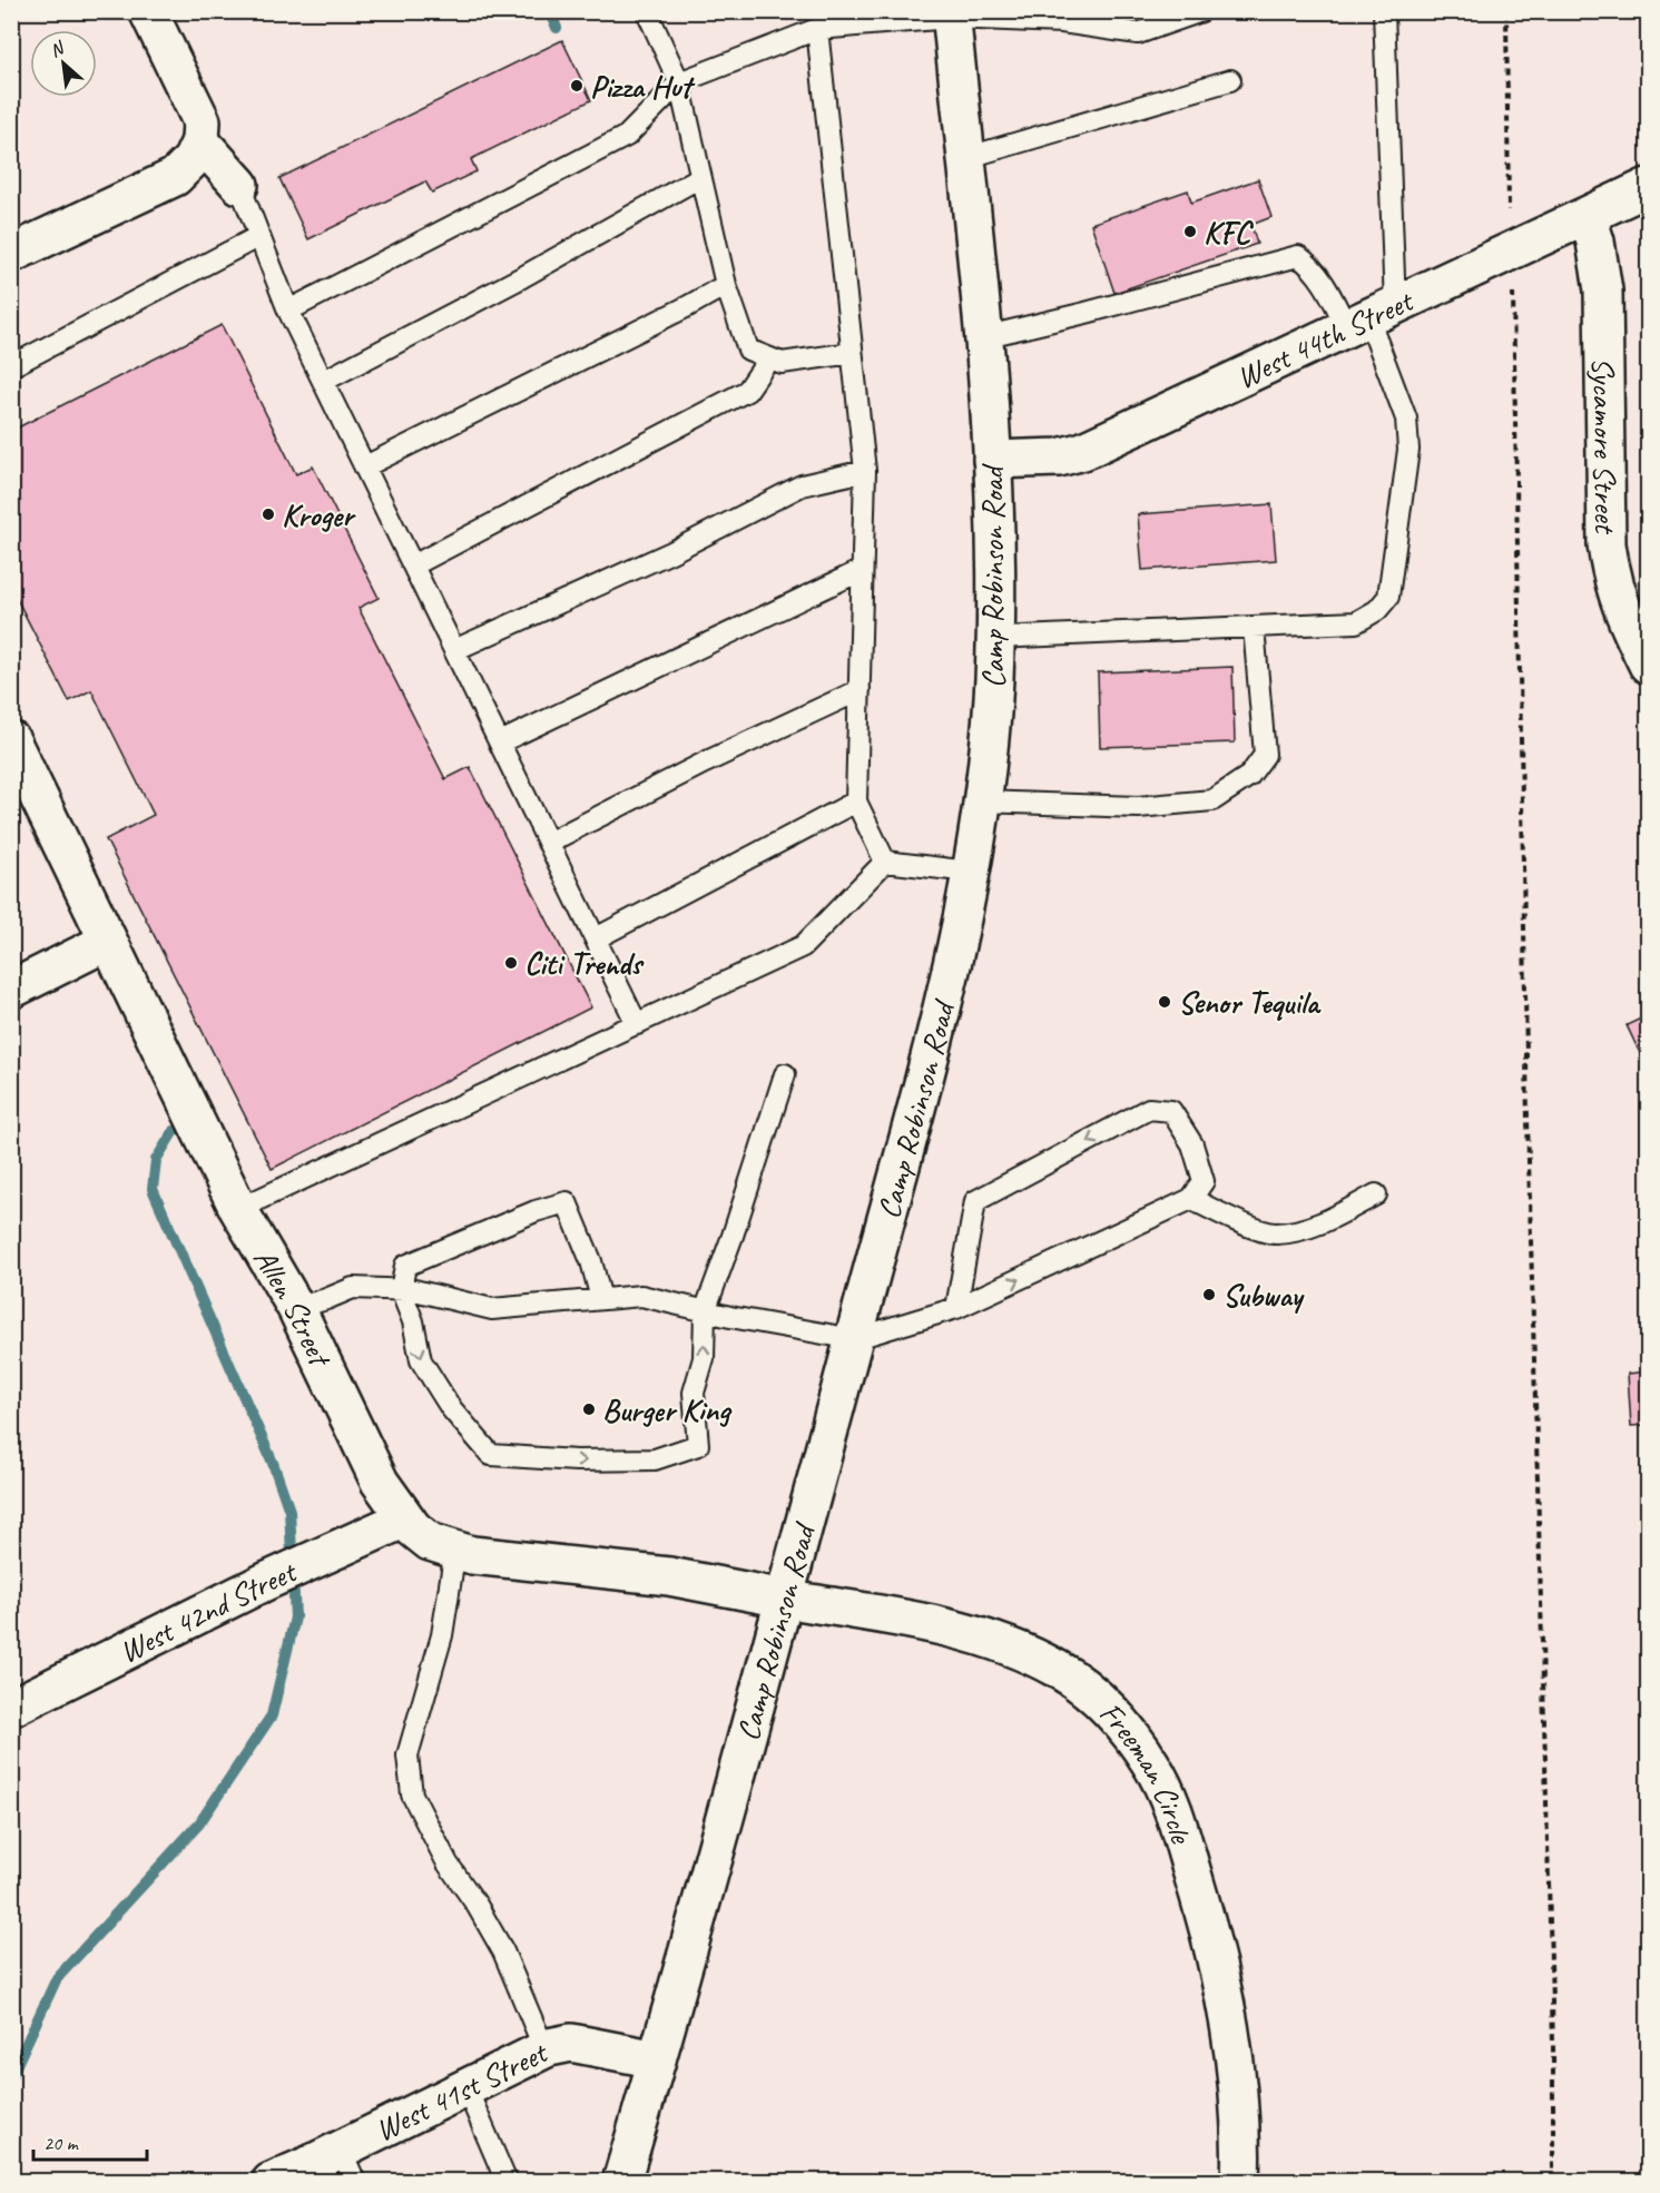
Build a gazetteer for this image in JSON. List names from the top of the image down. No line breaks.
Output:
{"streets":{"street":["West 44th Street","Sycamore Street","Camp Robinson Road","Allen Street","West 42nd Street","Freeman Circle","West 41st Street"]},"crossings":[["West 44th Street","Sycamore Street"],["West 44th Street","Camp Robinson Road"],["Camp Robinson Road","Allen Street"],["Camp Robinson Road","Freeman Circle"],["Camp Robinson Road","West 41st Street"],["Allen Street","West 42nd Street"],["Allen Street","Freeman Circle"]],"places":["Pizza Hut","KFC","Kroger","Citi Trends","Senor Tequila","Subway","Burger King"],"scale_bar":"20 m","north":"top left"}
